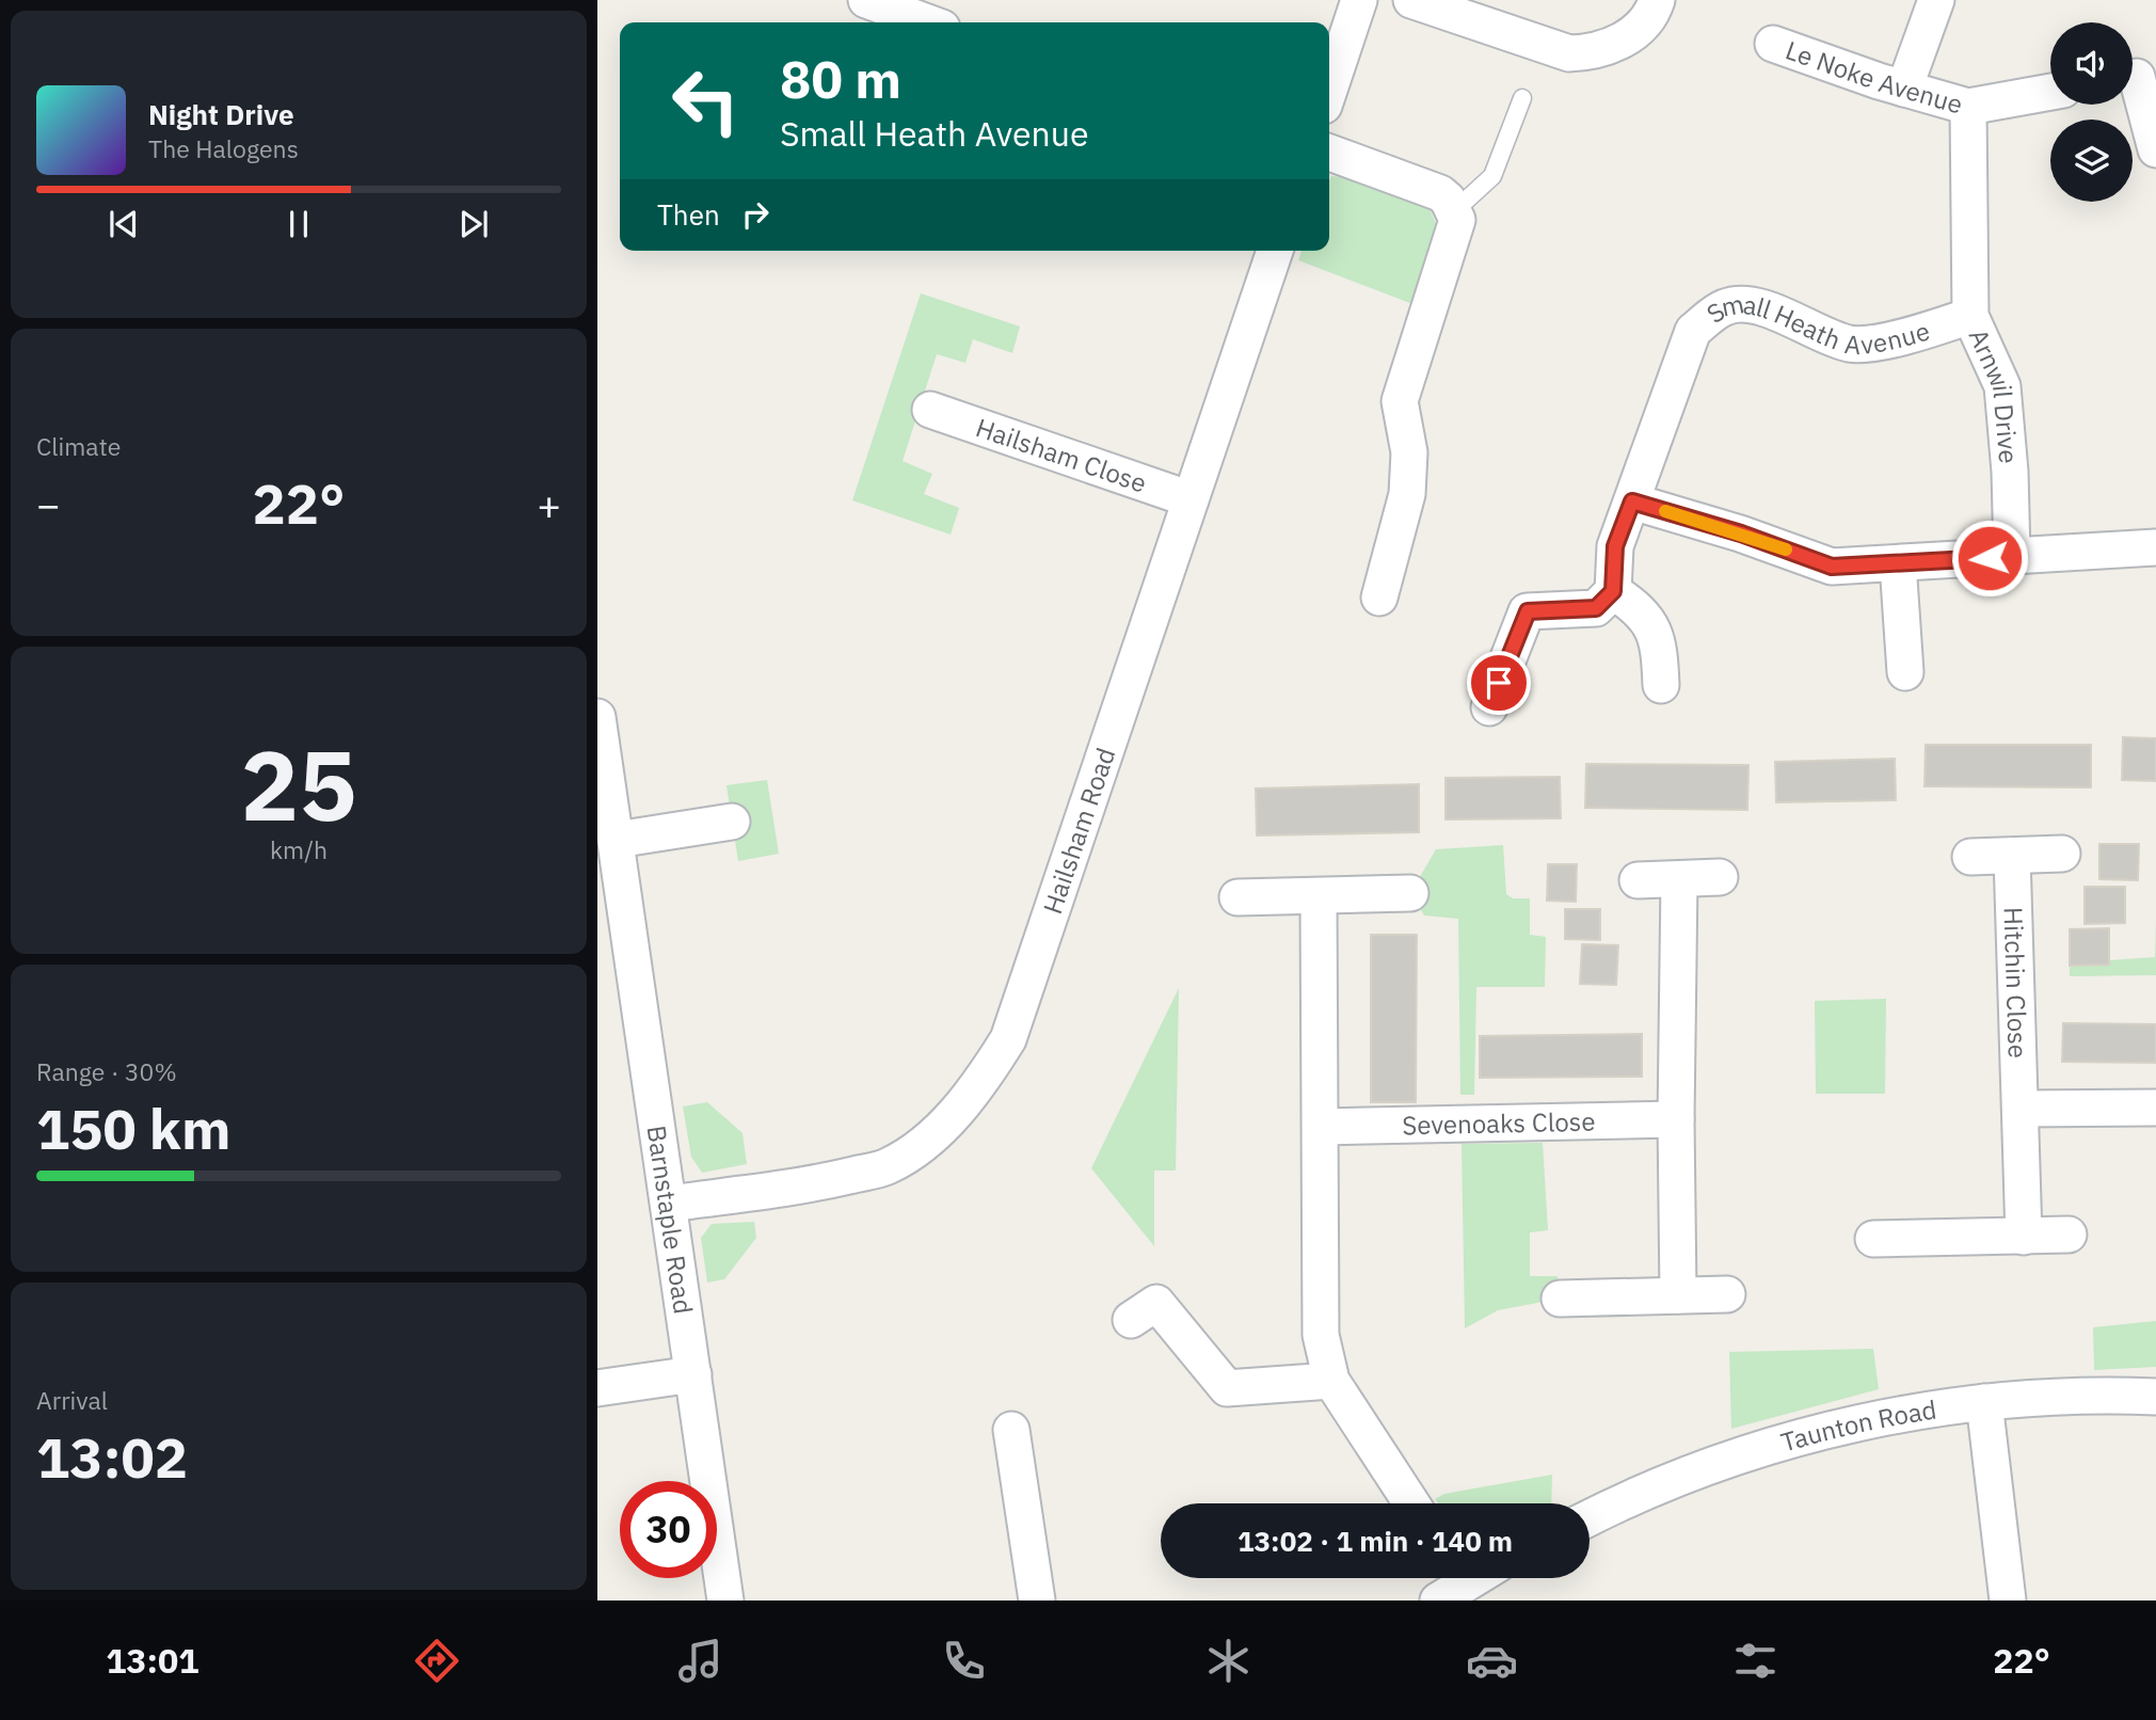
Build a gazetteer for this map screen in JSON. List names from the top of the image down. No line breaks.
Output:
{"streets":{"street":["Le Noke Avenue","Small Heath Avenue","Arnwil Drive","Hailsham Close","Hailsham Road","Hitchin Close","Sevenoaks Close","Barnstaple Road","Taunton Road"]},"crossings":[["Le Noke Avenue","Arnwil Drive"],["Small Heath Avenue","Arnwil Drive"],["Hailsham Close","Hailsham Road"],["Hailsham Road","Barnstaple Road"]],"page":{"turn":["80 m","Small Heath Avenue"],"song":["Night Drive","The Halogens"],"then":"Then","tile":["Climate",["25","km/h"],["Range · 30%","150 km"],["Arrival","13:02"]],"heat":["−","22°","+"],"limit":"30","trip":"13:02 · 1 min · 140 m","tabs":["13:01","22°"]}}
